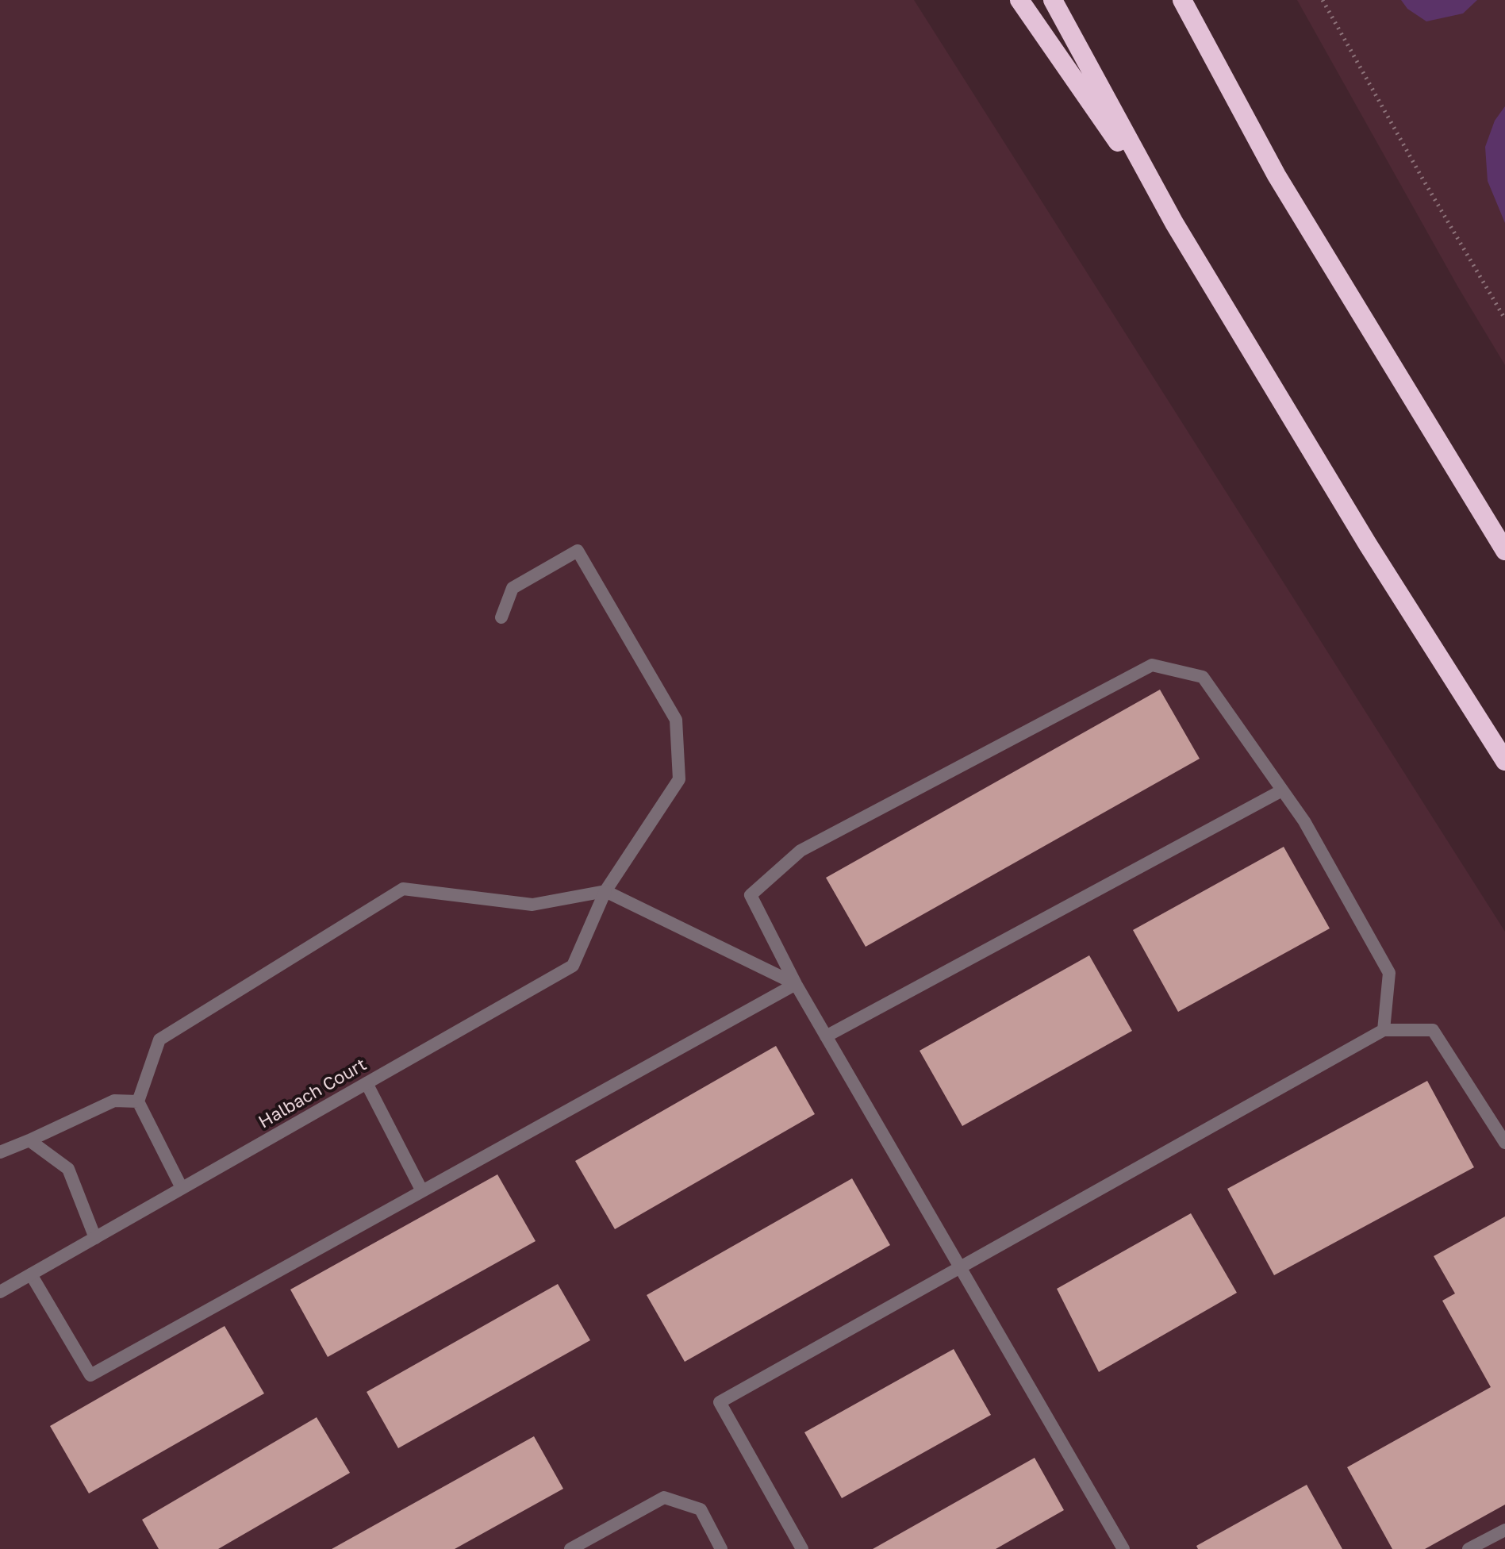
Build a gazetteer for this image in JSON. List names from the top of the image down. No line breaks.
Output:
{"streets":{"street":["Halbach Court"]}}
